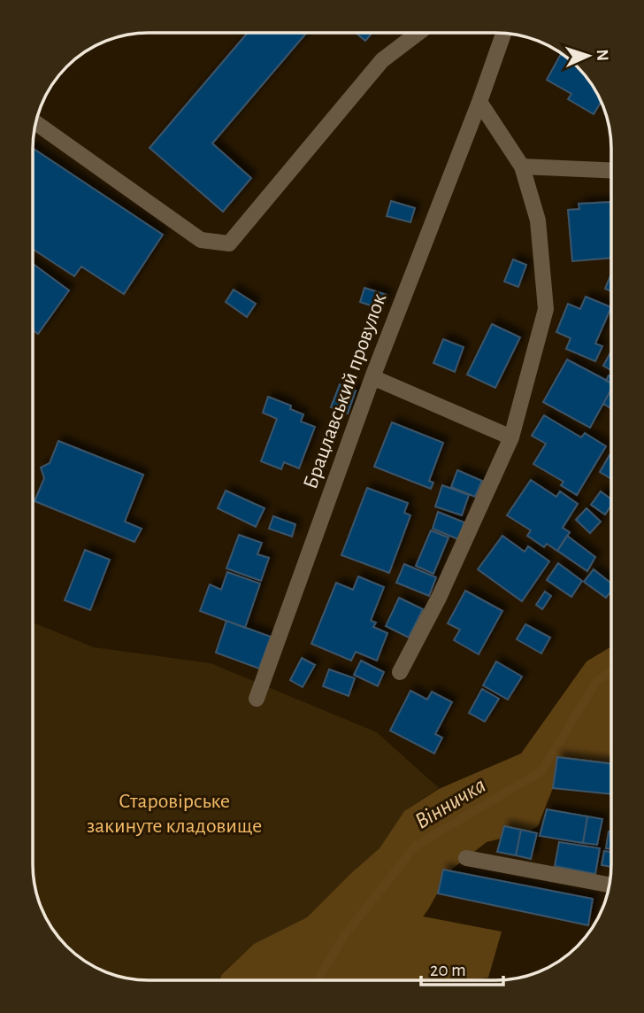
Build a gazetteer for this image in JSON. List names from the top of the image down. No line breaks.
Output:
{"streets":{"street":["Брацлавський провулок"]},"water":["Вінничка"],"parks":["Старовірське закинуте кладовище"],"scale_bar":"20 m","north":"right"}
